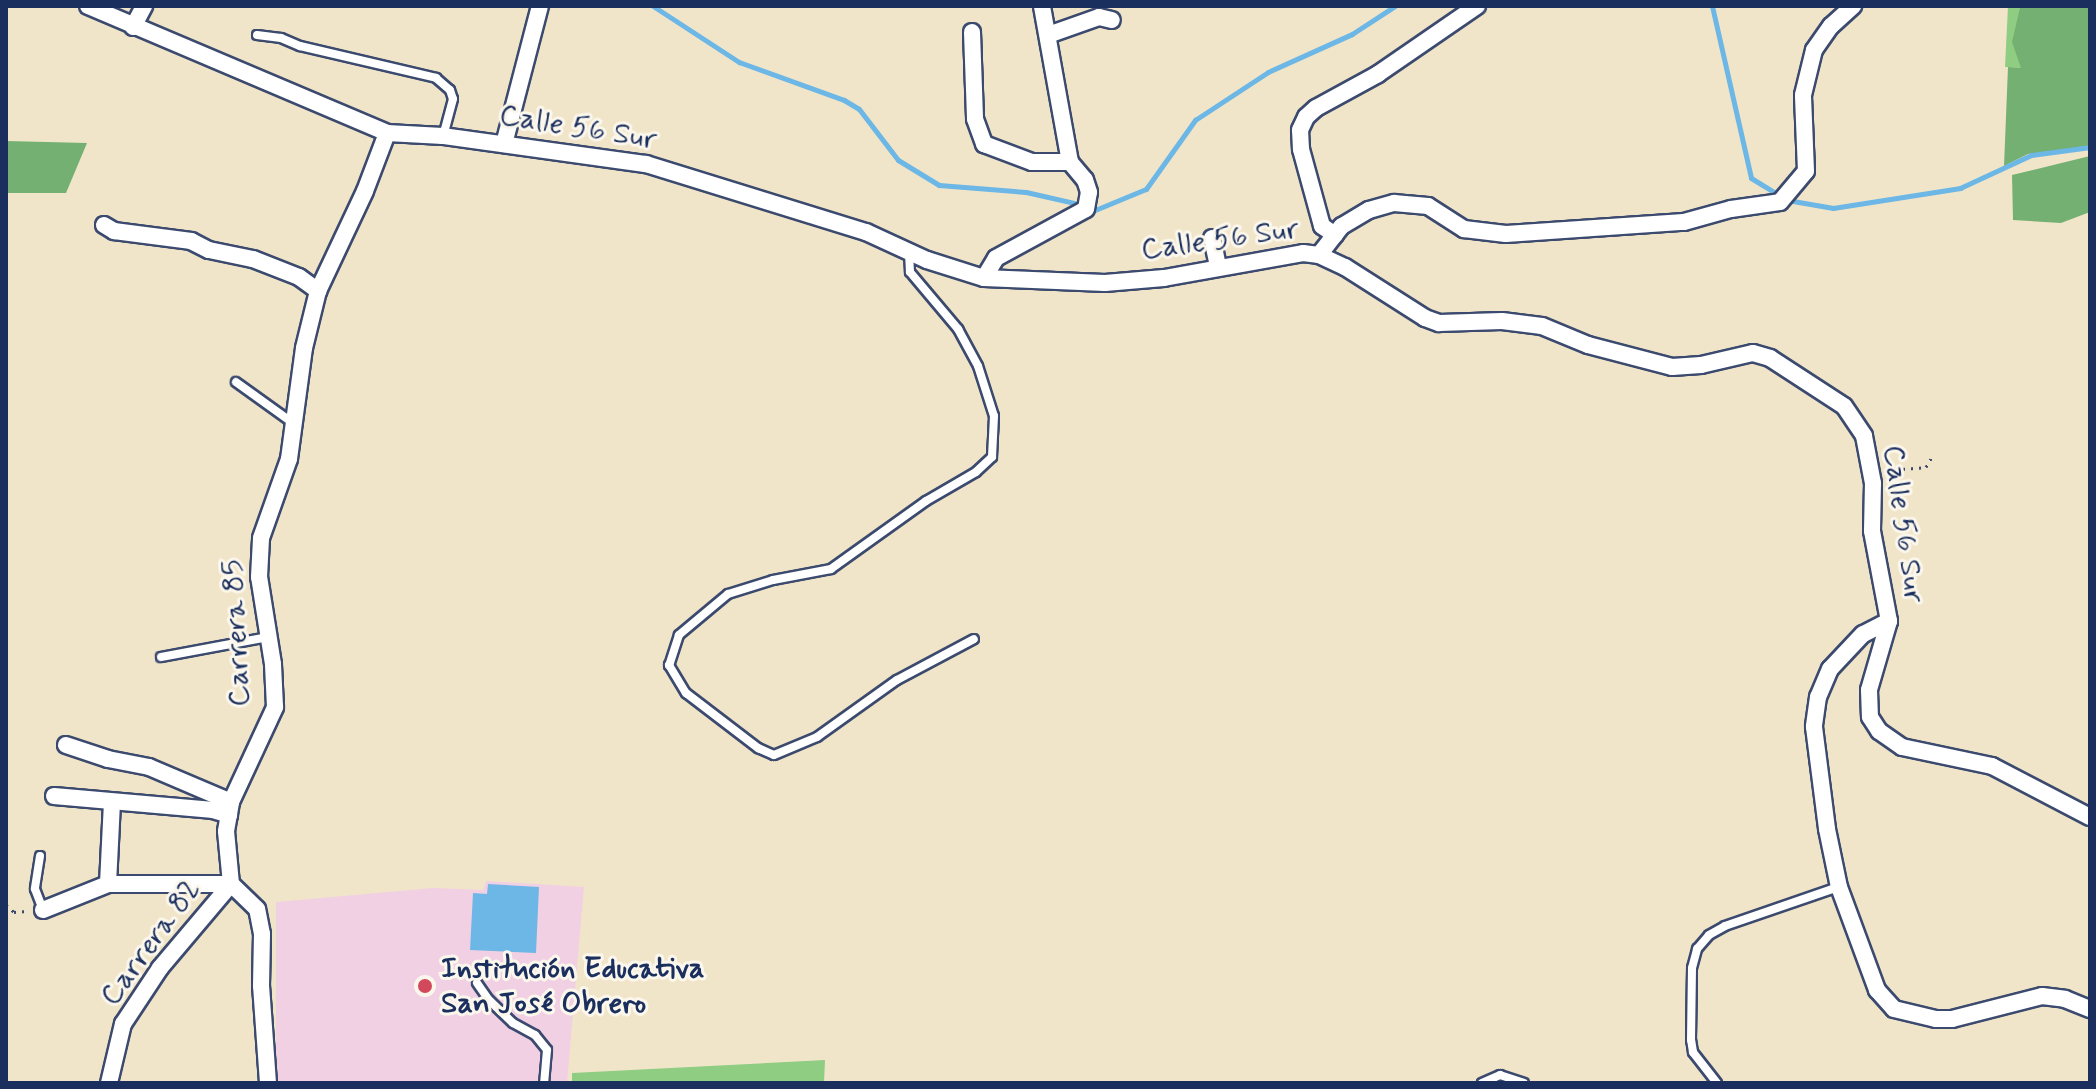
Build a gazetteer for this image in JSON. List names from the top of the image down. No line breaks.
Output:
{"streets":{"street":["Calle 56 Sur","Carrera 85","Carrera 82"]},"crossings":[["Calle 56 Sur","Carrera 85"],["Carrera 85","Carrera 82"]],"places":["Institución Educativa San José Obrero"]}
